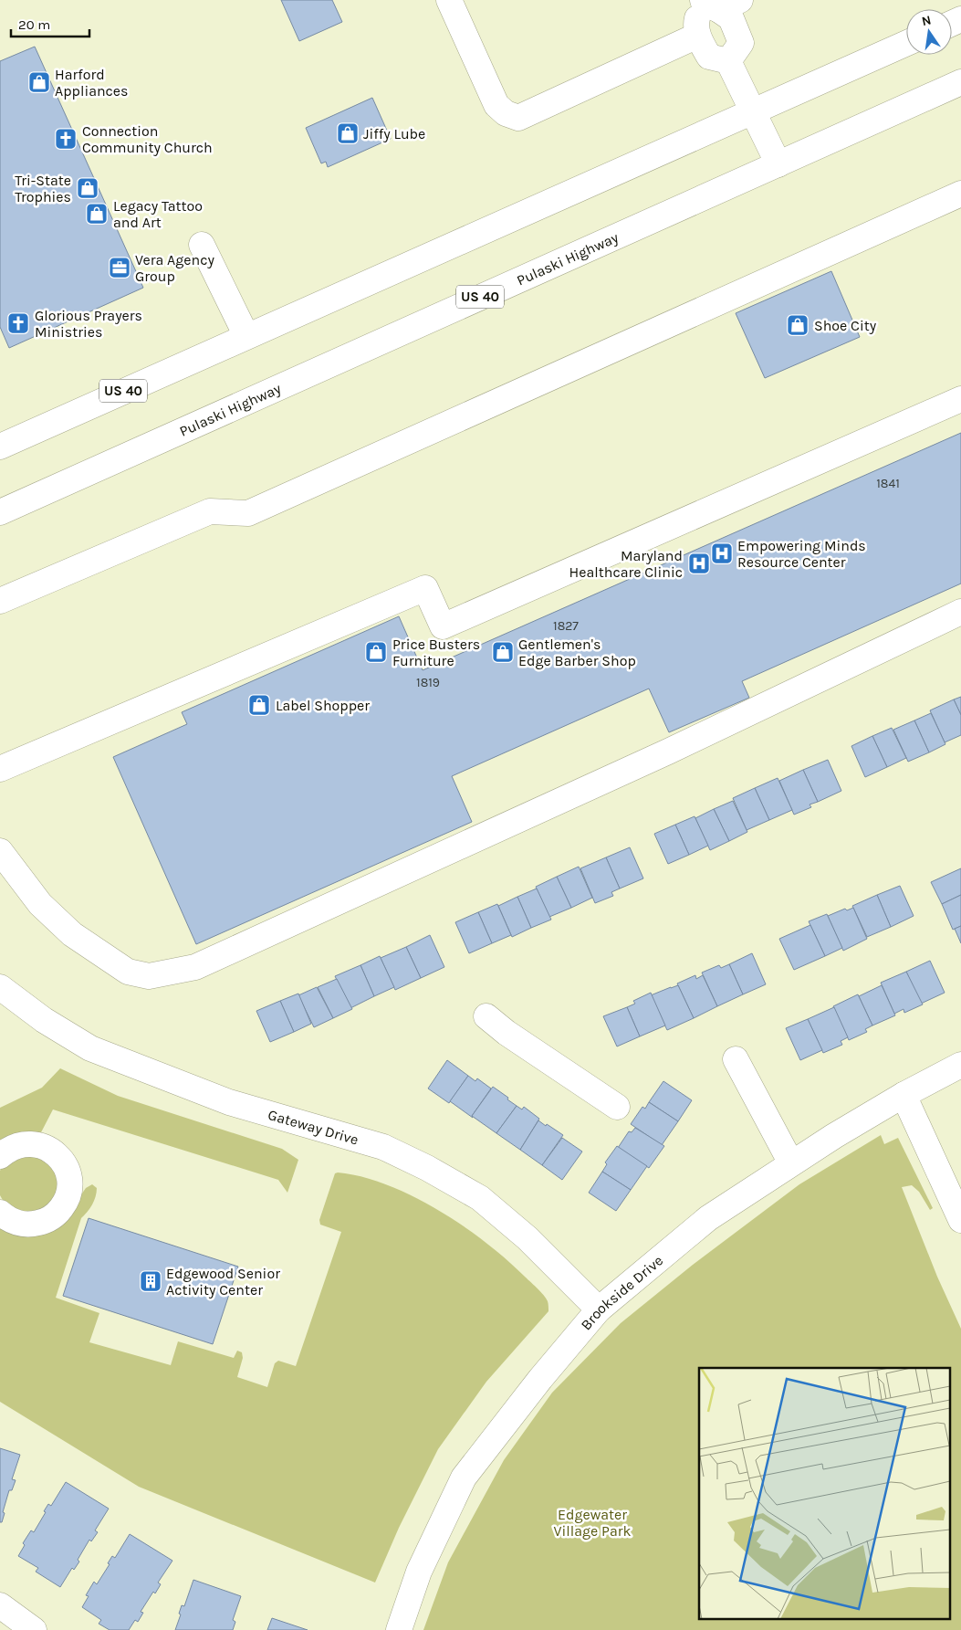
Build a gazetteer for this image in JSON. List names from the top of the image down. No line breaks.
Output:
{"streets":{"main road":["Pulaski Highway","US 40","Gateway Drive","Brookside Drive"]},"crossings":[["Gateway Drive","Brookside Drive"]],"parks":["Edgewater Village Park"],"places":{"shop":["Harford Appliances","Jiffy Lube","Tri-State Trophies","Legacy Tattoo and Art","Shoe City","Price Busters Furniture","Gentlemen's Edge Barber Shop","Label Shopper"],"church":["Connection Community Church","Glorious Prayers Ministries"],"office":["Vera Agency Group"],"hospital":["Empowering Minds Resource Center","Maryland Healthcare Clinic"],"building":["Edgewood Senior Activity Center"]},"house_numbers":["1841","1827","1819"],"scale_bar":"20 m","north":"top"}
